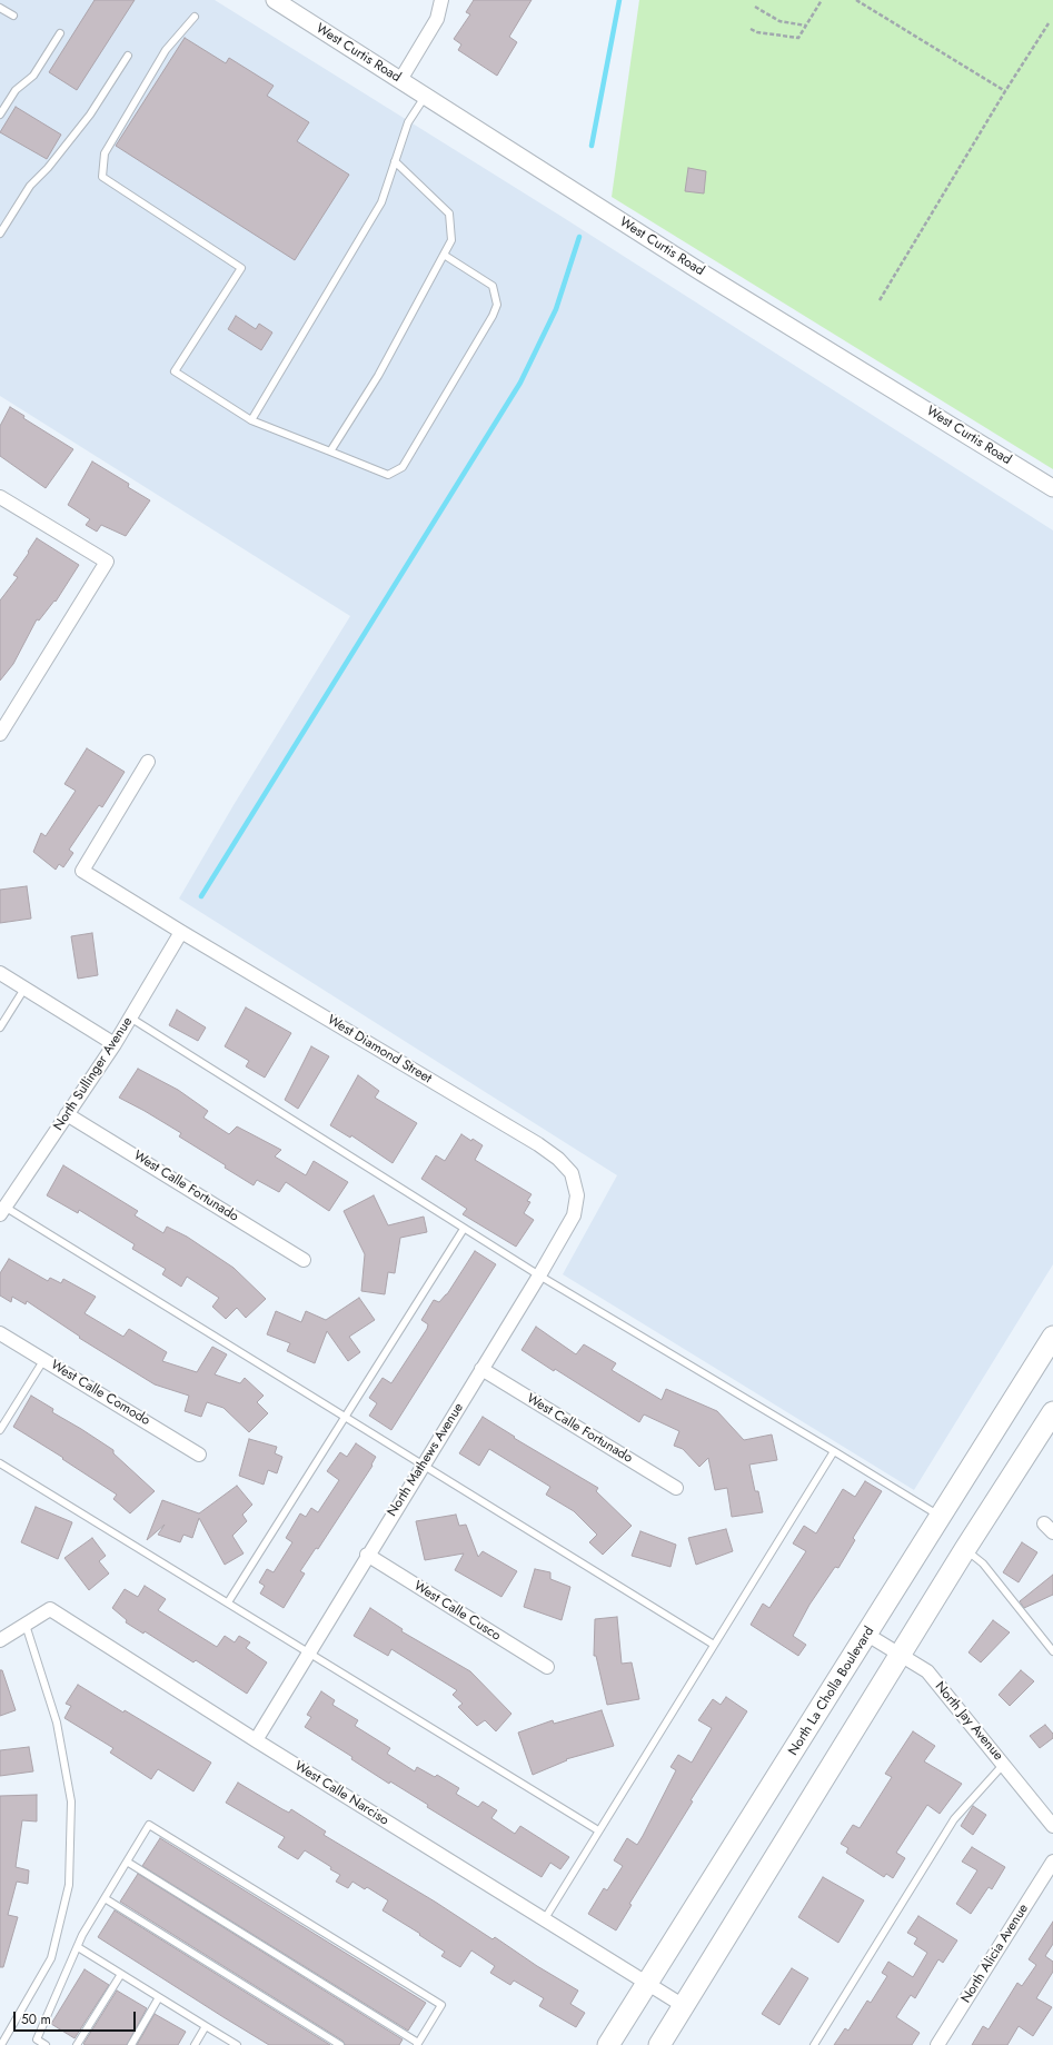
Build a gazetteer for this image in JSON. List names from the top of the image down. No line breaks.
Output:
{"streets":{"main road":["North La Cholla Boulevard"],"street":["West Curtis Road","West Diamond Street","North Sullinger Avenue","West Calle Fortunado","West Calle Comodo","North Mathews Avenue","West Calle Cusco","North Jay Avenue","West Calle Narciso","North Alicia Avenue"]},"crossings":[["West Diamond Street","North Sullinger Avenue"],["West Diamond Street","North Mathews Avenue"],["North Sullinger Avenue","West Calle Fortunado"],["West Calle Fortunado","North Mathews Avenue"],["North Mathews Avenue","West Calle Cusco"],["North Mathews Avenue","West Calle Narciso"],["North La Cholla Boulevard","North Jay Avenue"],["North La Cholla Boulevard","West Calle Narciso"]],"scale_bar":"50 m"}
